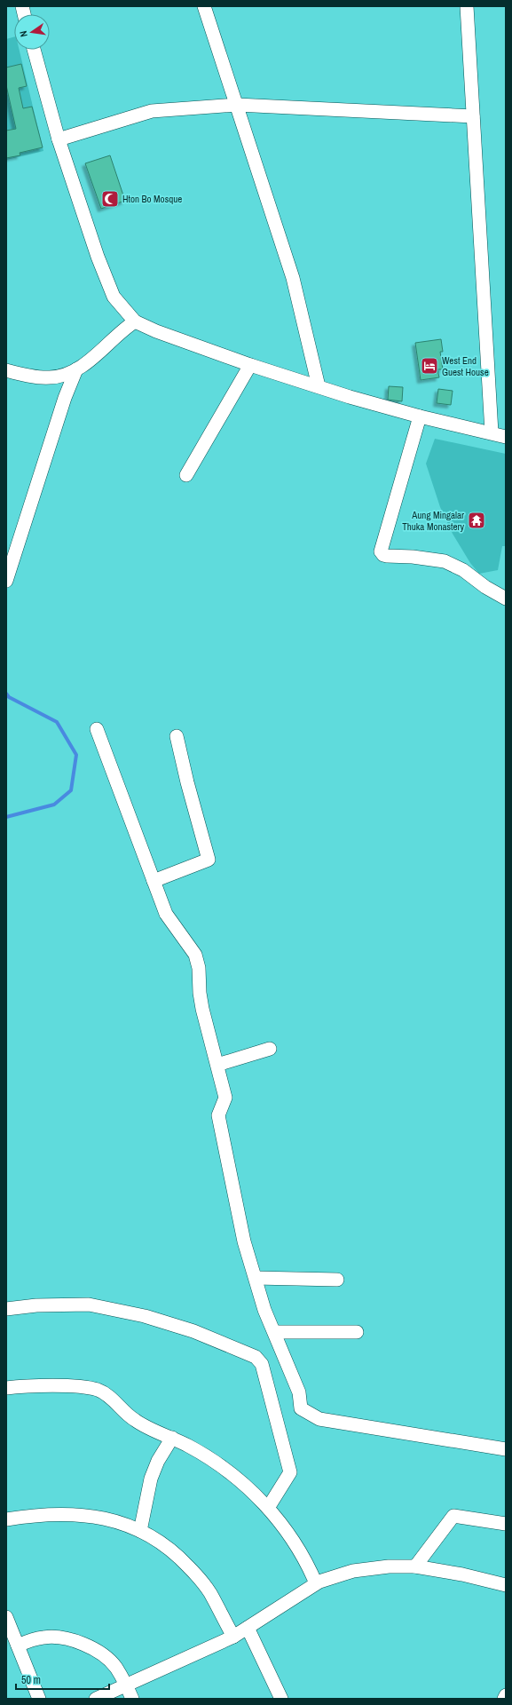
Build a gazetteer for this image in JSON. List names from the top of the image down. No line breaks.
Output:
{"places":{"mosque":["Hton Bo Mosque"],"hotel":["West End Guest House"],"temple":["Aung Mingalar Thuka Monastery"]},"scale_bar":"50 m","north":"left"}
